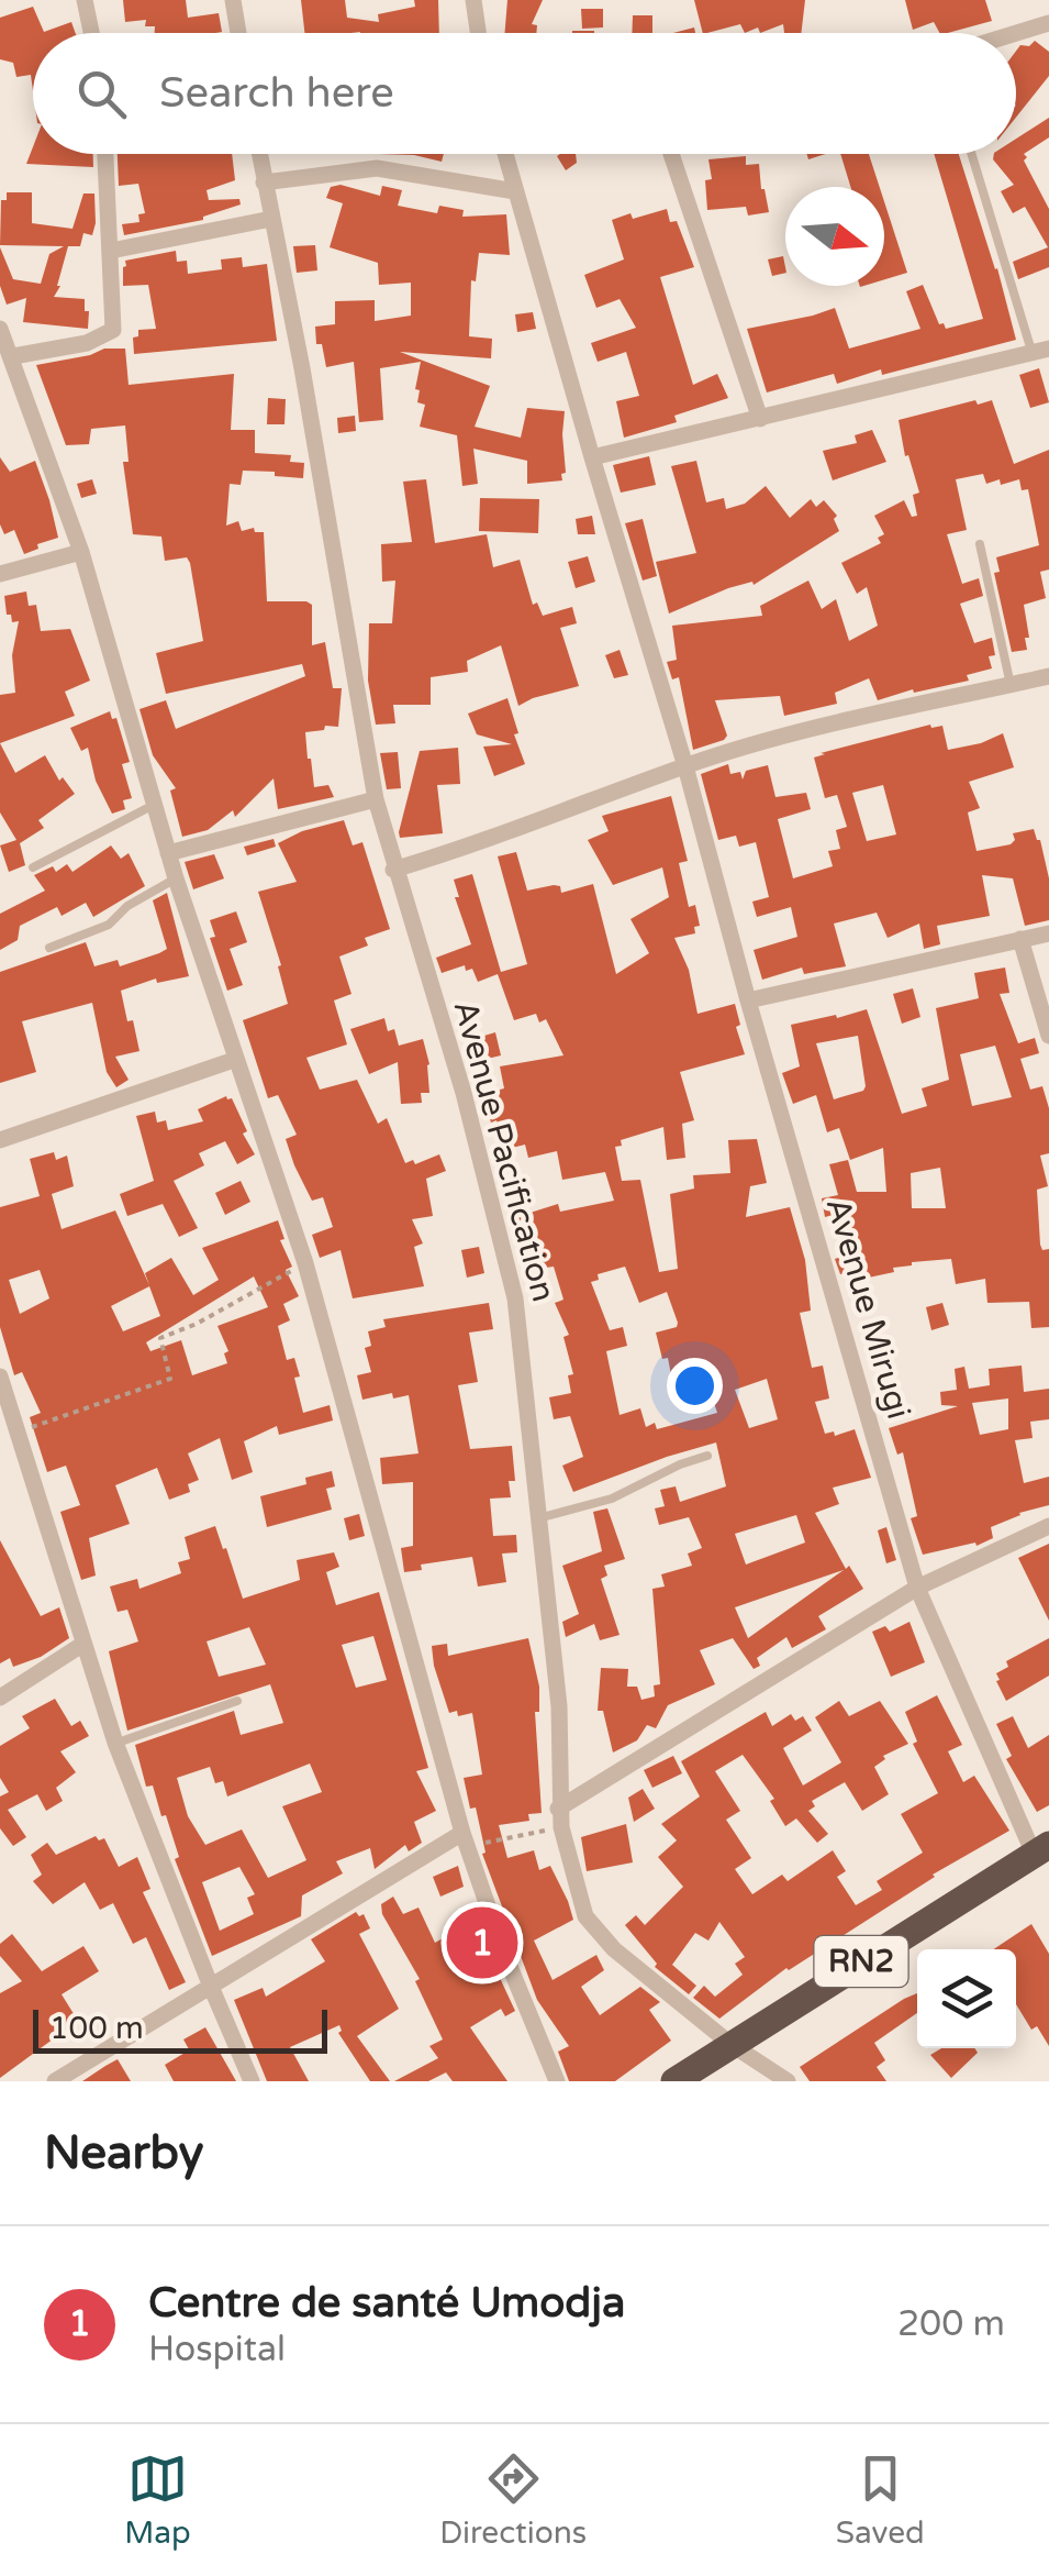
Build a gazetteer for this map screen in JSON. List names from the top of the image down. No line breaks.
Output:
{"streets":{"highway":["RN2"],"street":["Avenue Pacification","Avenue Mirugi"]},"crossings":[["Avenue Pacification","RN2"],["Avenue Mirugi","RN2"]],"scale_bar":"100 m","north":"right","page":{"search":"Search here","pins":"1","scale":"100 m","heading":"Nearby","list":[{"mark":"1","name":"Centre de santé Umodja","note":"Hospital","value":"200 m"}],"nav":["Map","Directions","Saved"]}}
